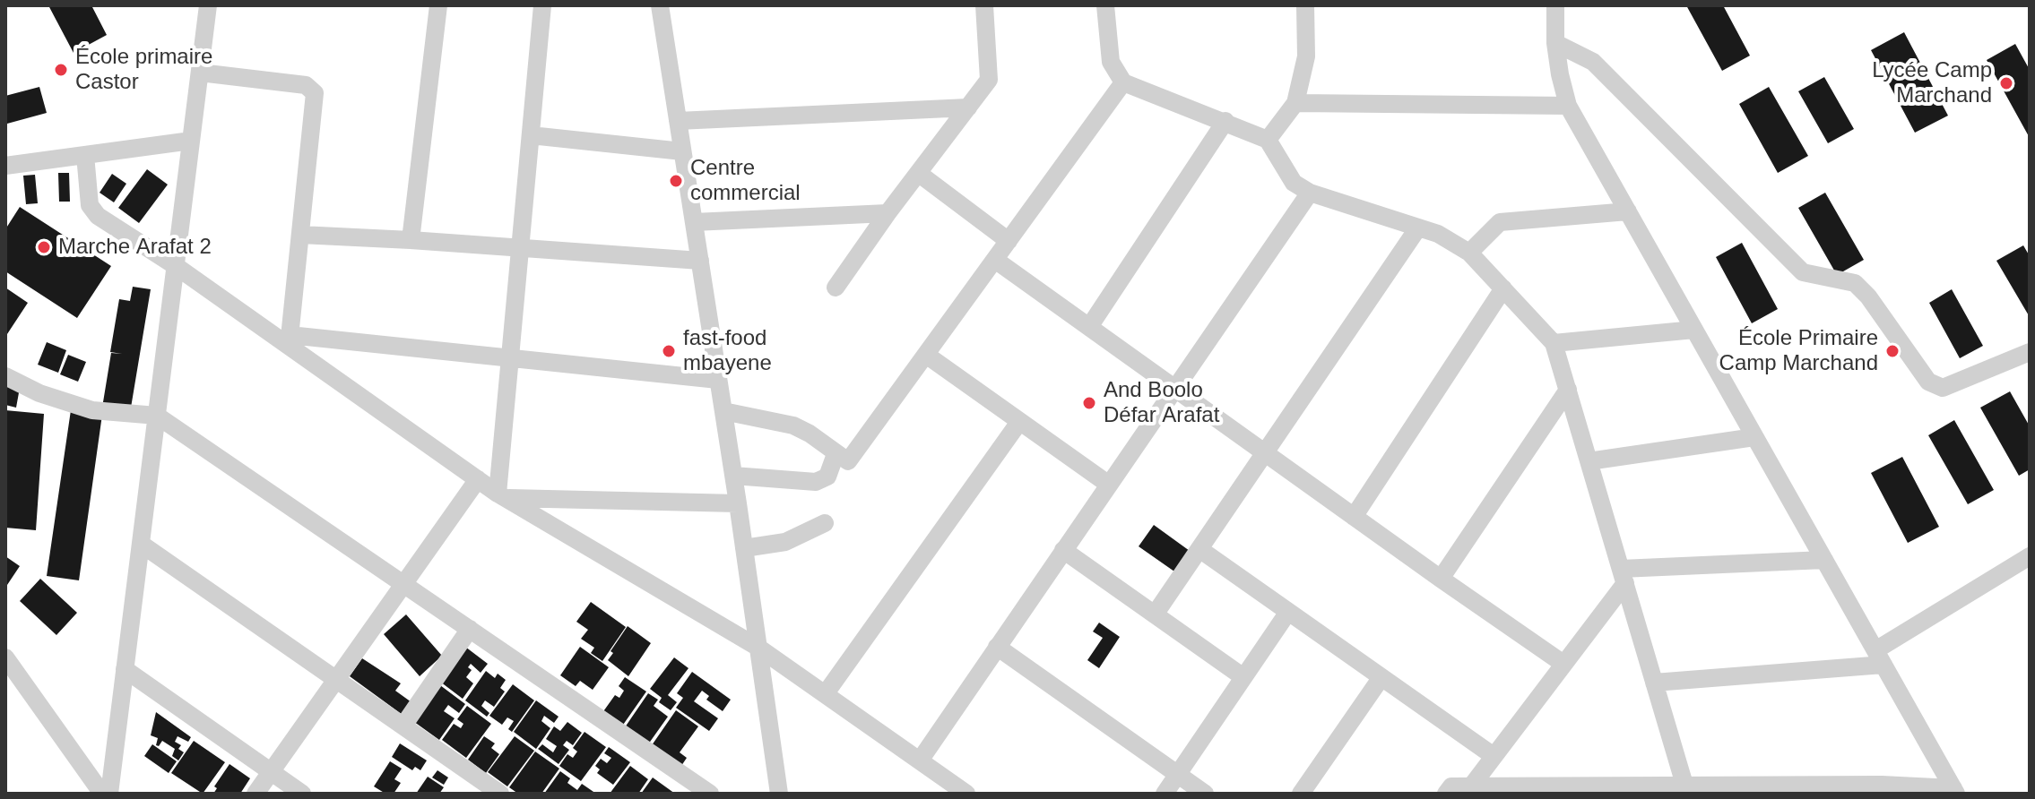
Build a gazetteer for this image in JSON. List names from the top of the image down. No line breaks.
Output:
{"places":["École primaire Castor","Lycée Camp Marchand","Centre commercial","Marche Arafat 2","fast-food mbayene","École Primaire Camp Marchand","And Boolo Défar Arafat"]}
